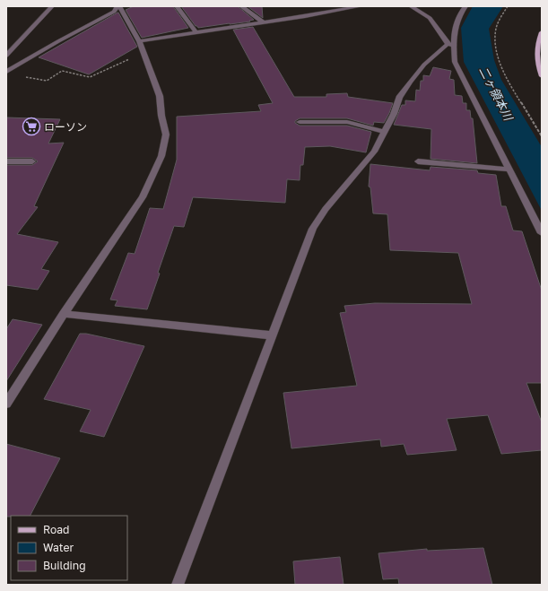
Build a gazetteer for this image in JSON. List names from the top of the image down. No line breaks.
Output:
{"water":["二ヶ領本川"],"places":{"supermarket":["ローソン"]},"legend":["Road","Water","Building"]}
